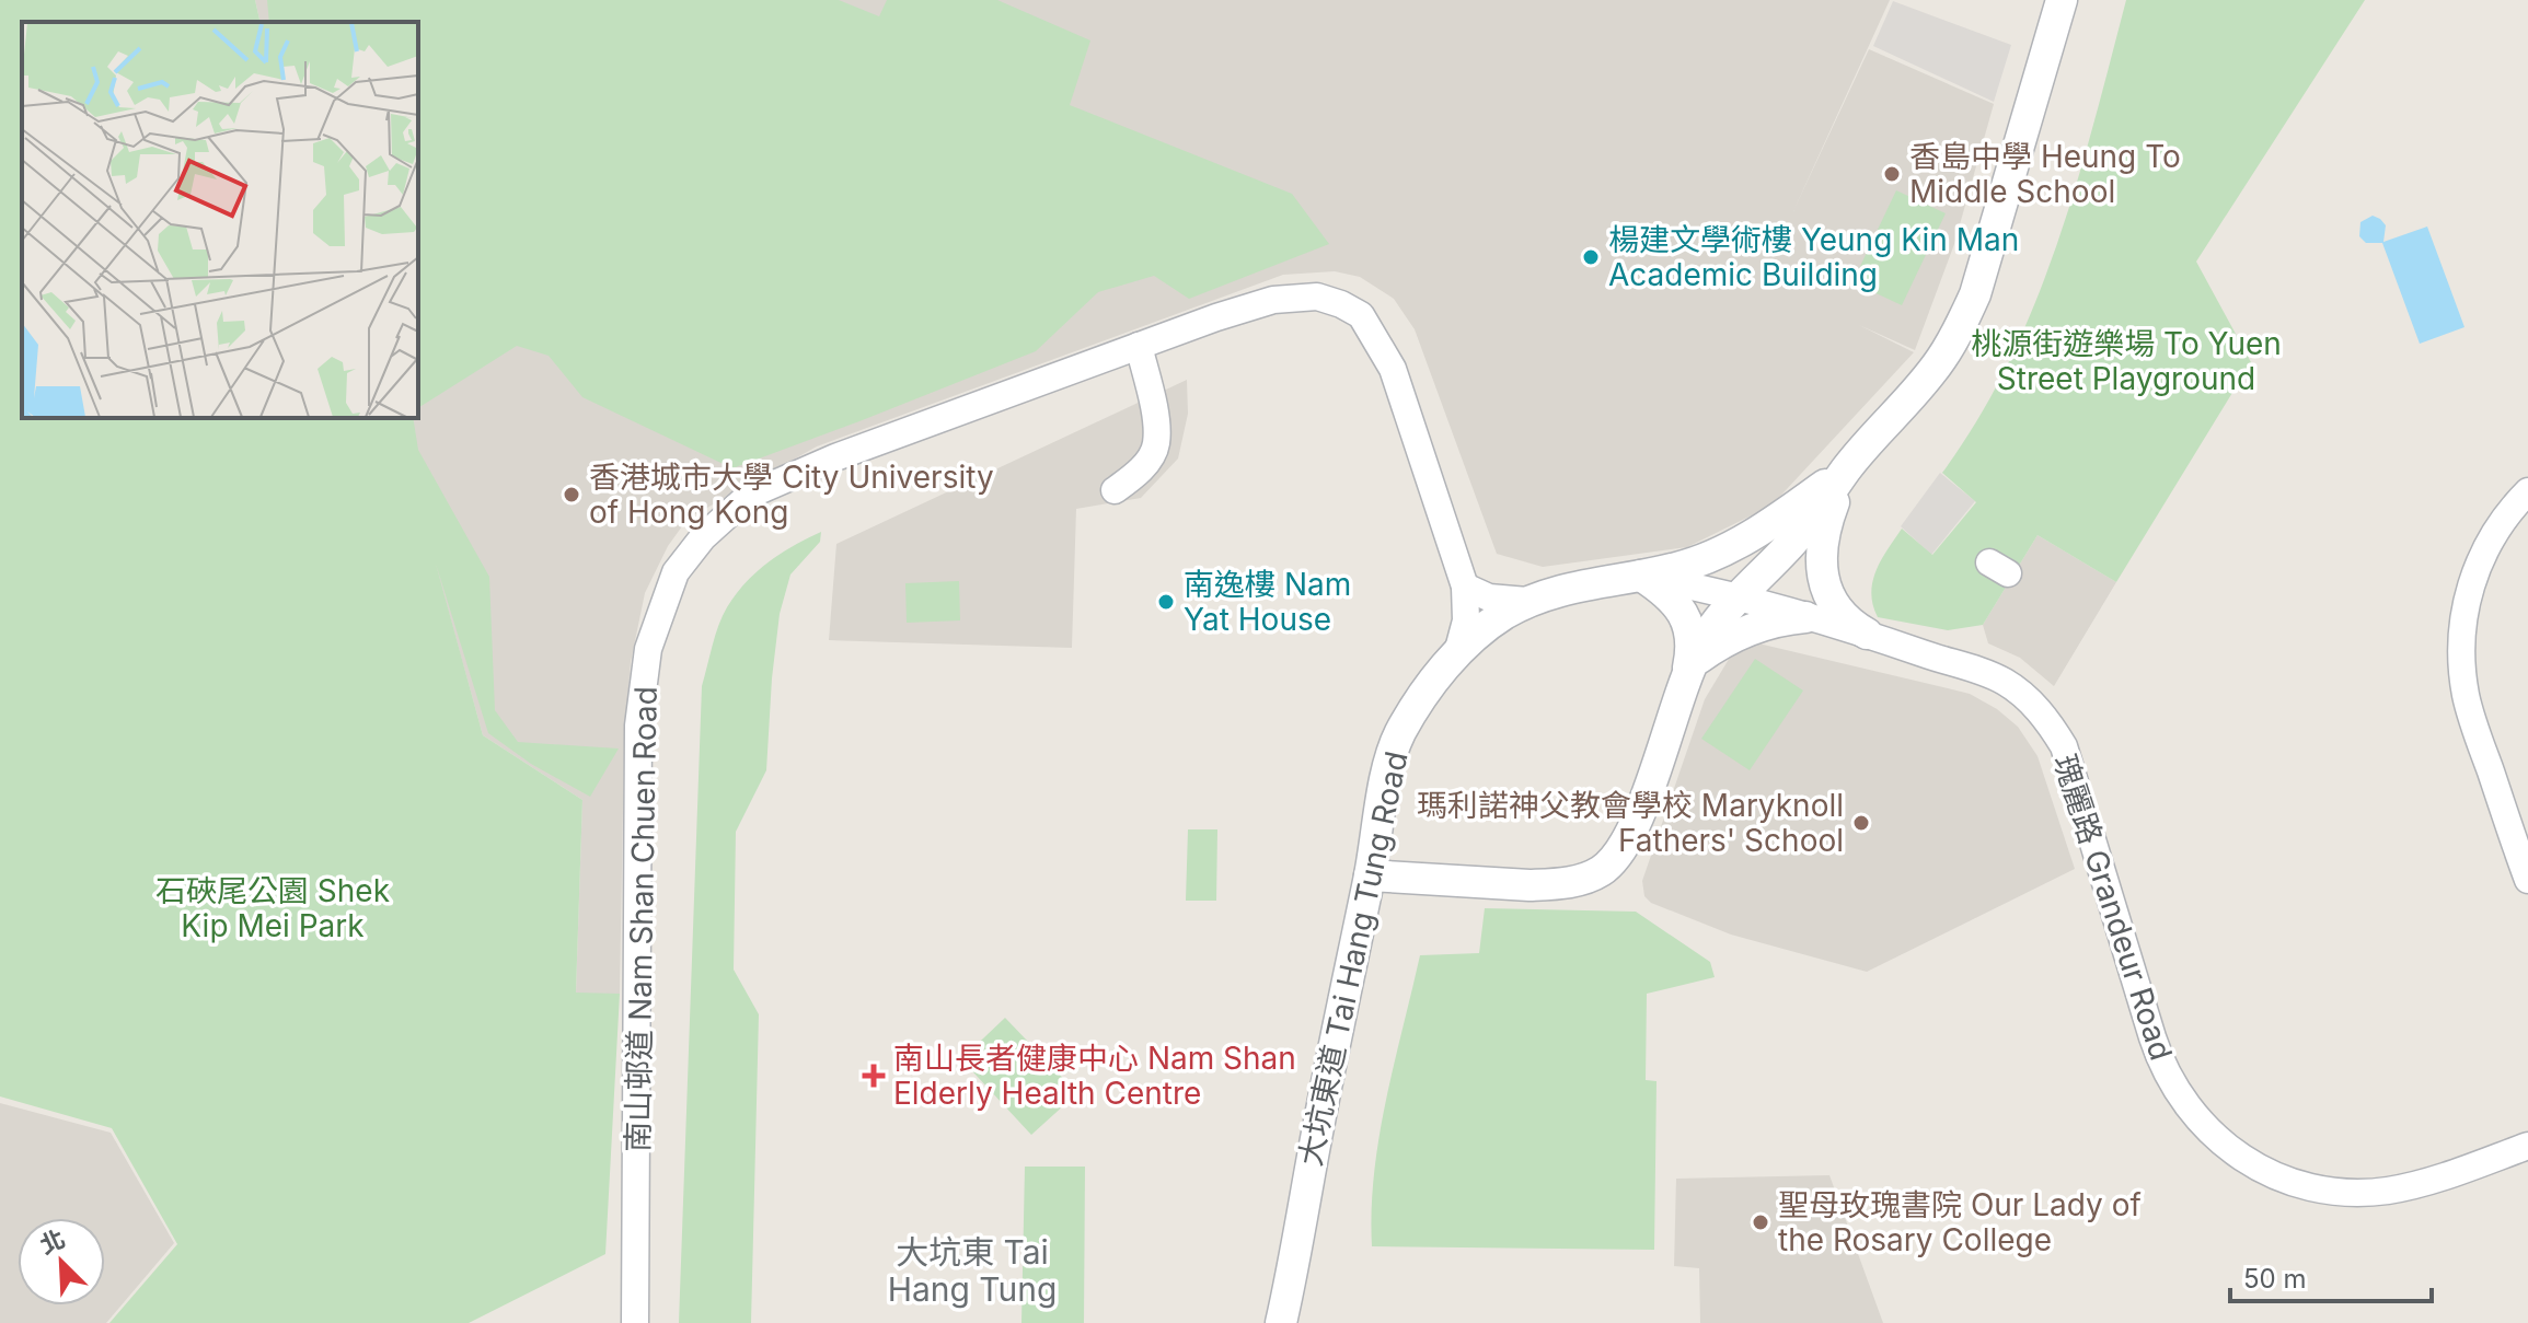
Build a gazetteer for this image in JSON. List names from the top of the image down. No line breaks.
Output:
{"streets":{"street":["瑰麗路 Grandeur Road","南山邨道 Nam Shan Chuen Road","大坑東道 Tai Hang Tung Road"]},"crossings":[["瑰麗路 Grandeur Road","大坑東道 Tai Hang Tung Road"]],"districts":["大坑東 Tai Hang Tung"],"parks":["桃源街遊樂場 To Yuen Street Playground","石硤尾公園 Shek Kip Mei Park"],"places":{"other":["香島中學 Heung To Middle School","楊建文學術樓 Yeung Kin Man Academic Building","香港城市大學 City University of Hong Kong","南逸樓 Nam Yat House","瑪利諾神父教會學校 Maryknoll Fathers' School","聖母玫瑰書院 Our Lady of the Rosary College"],"health":["南山長者健康中心 Nam Shan Elderly Health Centre"]},"scale_bar":"50 m","north":"top left"}
